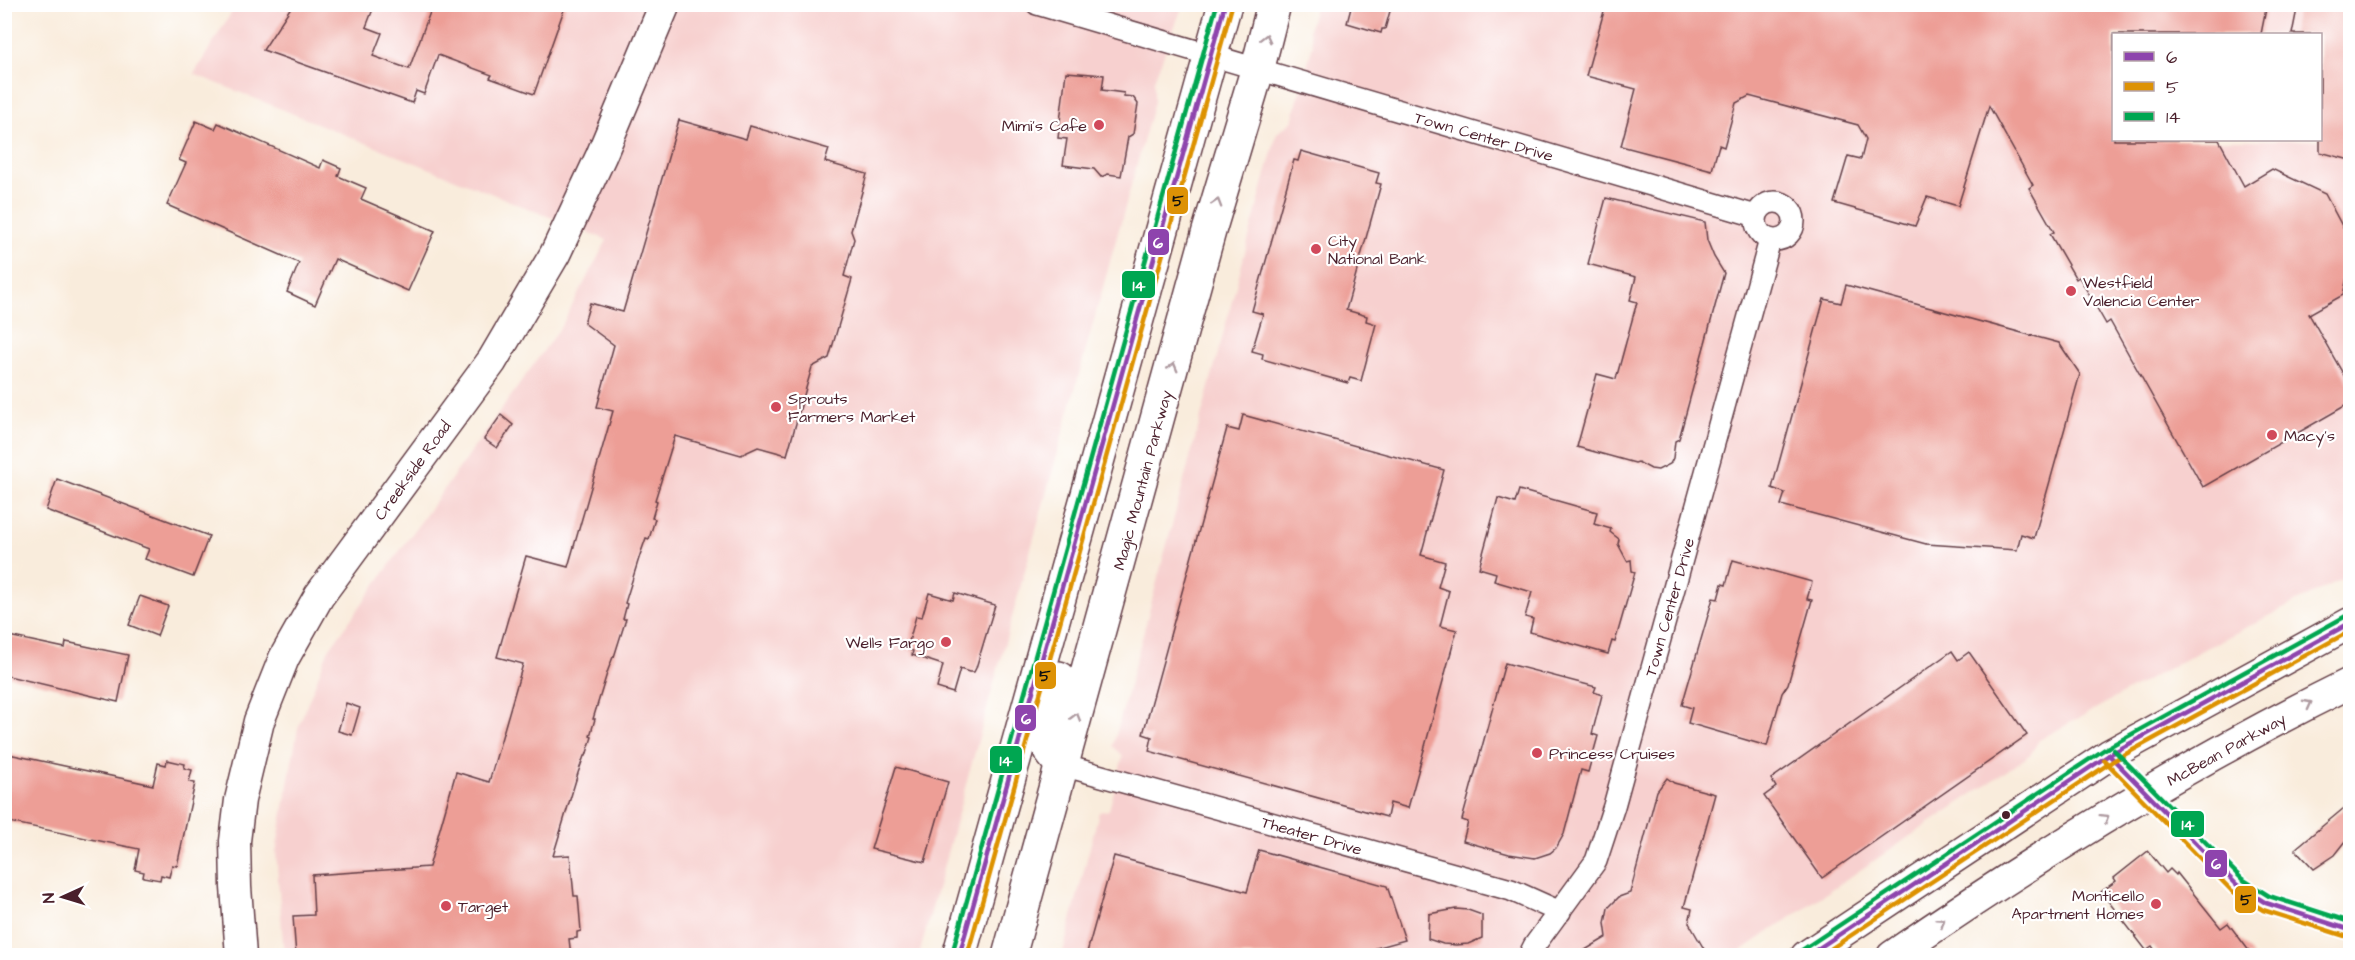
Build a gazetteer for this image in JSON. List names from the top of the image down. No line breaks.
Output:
{"streets":{"main road":["Creekside Road","Magic Mountain Parkway","McBean Parkway"],"street":["Town Center Drive","Theater Drive"]},"crossings":[["Town Center Drive","Magic Mountain Parkway"],["Town Center Drive","Theater Drive"],["Magic Mountain Parkway","Theater Drive"]],"places":["Mimi's Cafe","City National Bank","Westfield Valencia Center","Sprouts Farmers Market","Macy's","Wells Fargo","Princess Cruises","Monticello Apartment Homes","Target"],"lines":["transit line 6","transit line 14","transit line 5"],"legend":["6","5","14"],"north":"left"}
